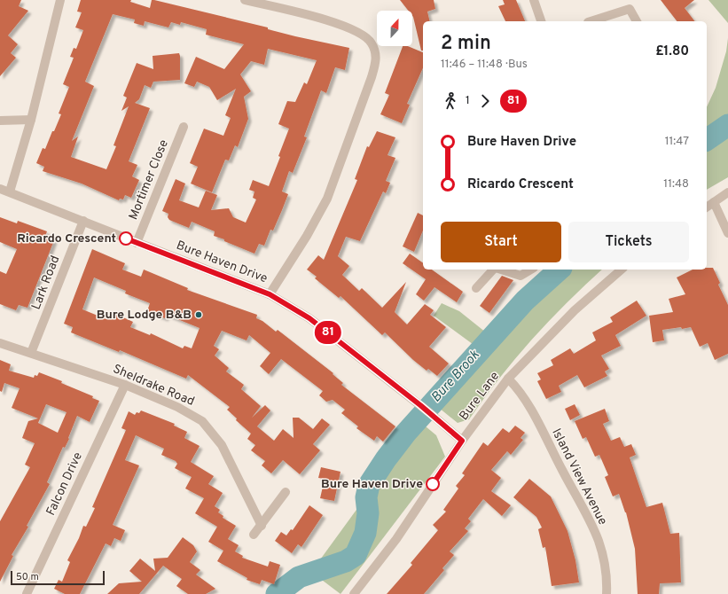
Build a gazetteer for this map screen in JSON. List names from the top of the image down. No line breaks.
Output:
{"streets":{"street":["Mortimer Close","Bure Haven Drive","Lark Road","Sheldrake Road","Bure Lane","Island View Avenue","Falcon Drive"]},"crossings":[["Mortimer Close","Bure Haven Drive"],["Bure Haven Drive","Lark Road"],["Bure Haven Drive","Bure Lane"],["Lark Road","Sheldrake Road"],["Sheldrake Road","Falcon Drive"],["Bure Lane","Island View Avenue"]],"water":["Bure Brook"],"places":["Ricardo Crescent","Bure Lodge B&B","Bure Haven Drive"],"lines":["bus line 81"],"scale_bar":"50 m","north":"top","page":{"on_map":"81","heading":["2 min","11:46 – 11:48 · Bus","£1.80"],"legs":["1","81"],"list":[{"name":"Bure Haven Drive","value":"11:47"},{"name":"Ricardo Crescent","value":"11:48"}],"buttons":["Start","Tickets"],"scale":"50 m"}}
